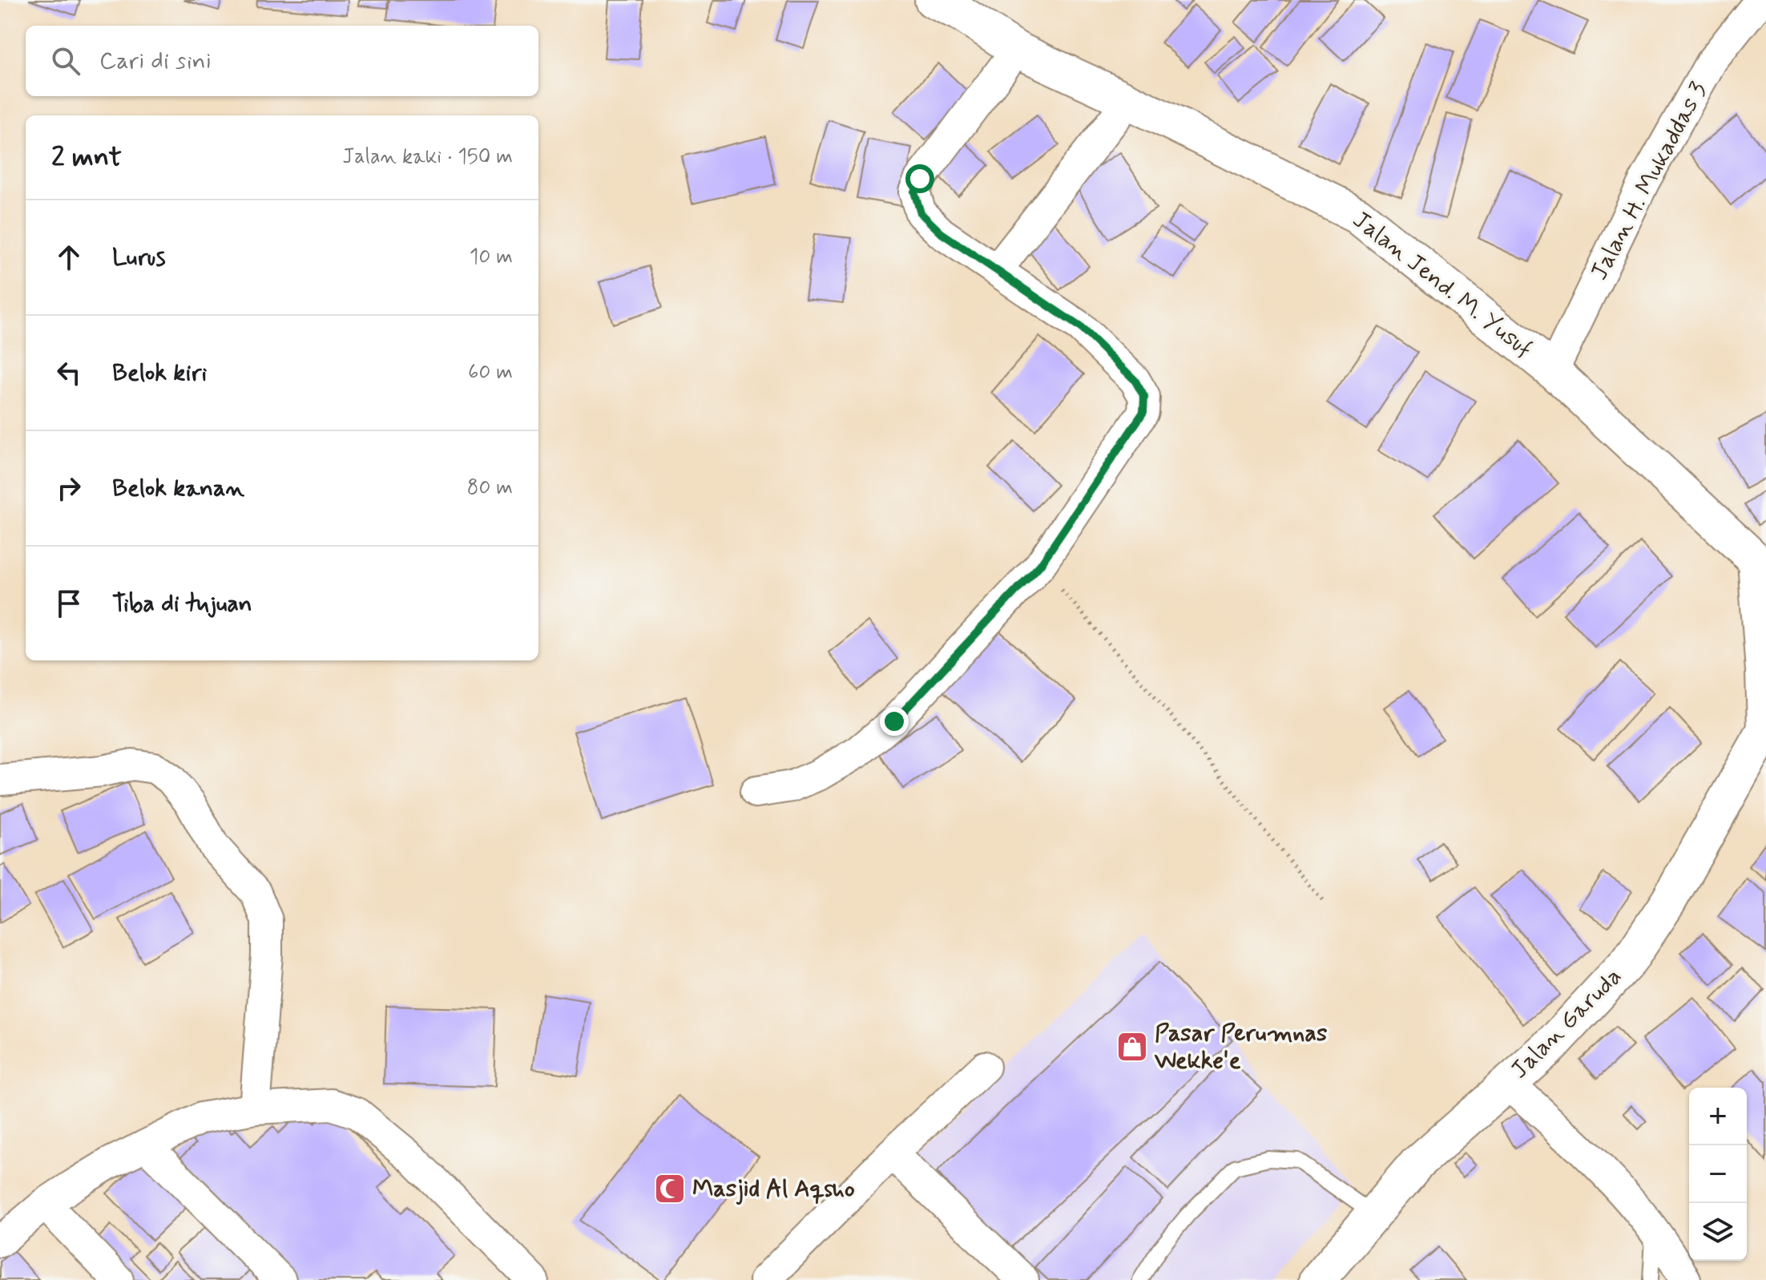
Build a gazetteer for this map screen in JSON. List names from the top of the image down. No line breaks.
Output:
{"streets":{"highway":["Jalan Jend. M. Yusuf","Jalan Garuda"],"street":["Jalan H. Mukaddas 3"]},"crossings":[["Jalan H. Mukaddas 3","Jalan Jend. M. Yusuf"]],"places":{"shop":["Pasar Perumnas Wekke'e"],"mosque":["Masjid Al Aqsho"]},"page":{"search":"Cari di sini","heading":["2 mnt","Jalan kaki · 150 m"],"list":[["Lurus","10 m"],["Belok kiri","60 m"],["Belok kanan","80 m"],"Tiba di tujuan"],"map_buttons":["+","−"]}}
